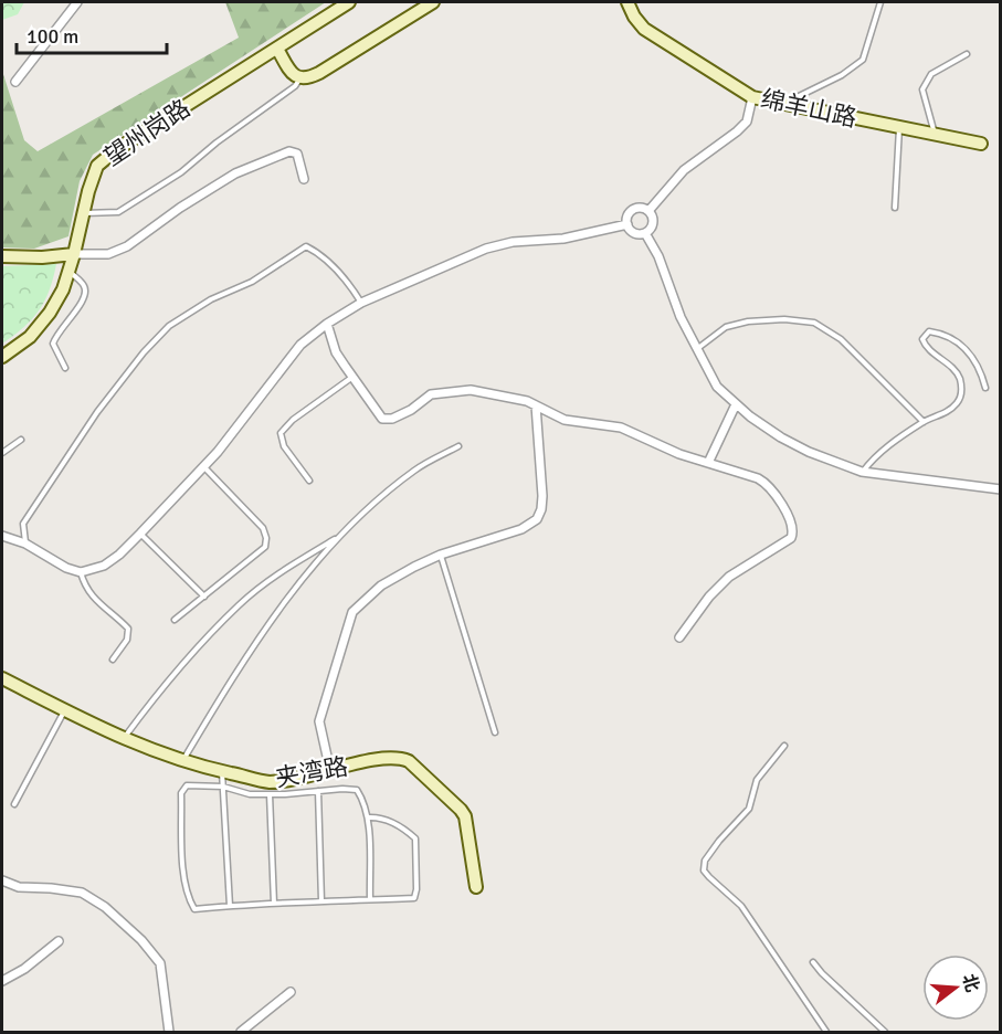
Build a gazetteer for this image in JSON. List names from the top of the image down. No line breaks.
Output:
{"streets":{"street":["绵羊山路","望州岗路","夹湾路"]},"scale_bar":"100 m","north":"right"}
